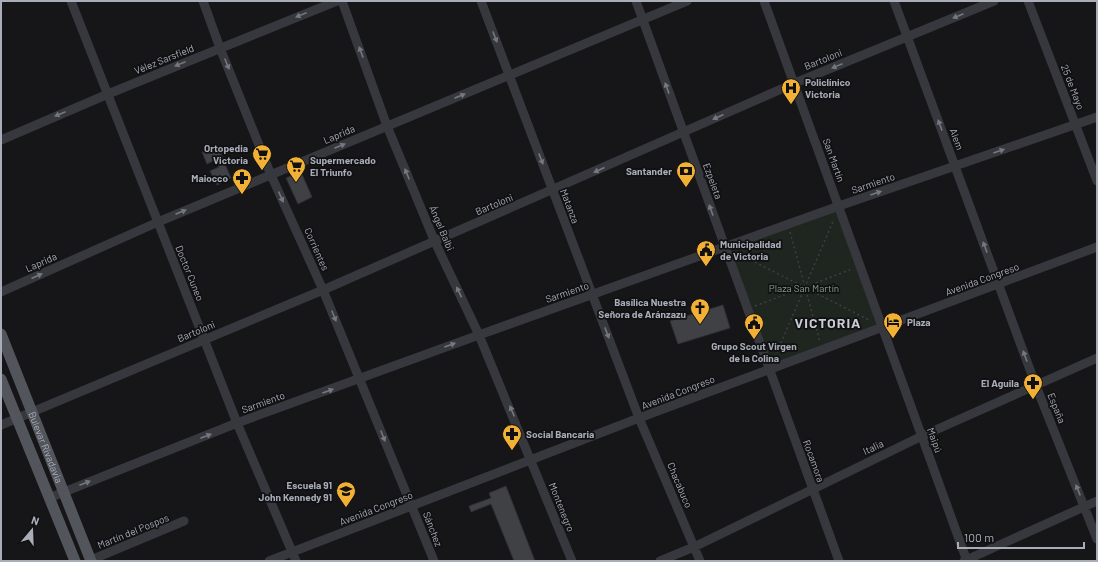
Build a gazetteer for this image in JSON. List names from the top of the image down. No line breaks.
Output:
{"streets":{"main road":["Bulevar Rivadavia"],"street":["Vélez Sarsfield","Bartoloni","25 de Mayo","Laprida","Alem","San Martín","Ezpeleta","Sarmiento","Matanza","Ángel Balbi","Corrientes","Doctor Cuneo","Avenida Congreso","España","Maipú","Italia","Rocamora","Chacabuco","Montenegro","Sánchez","Martín del Pospos"]},"crossings":[["Vélez Sarsfield","Corrientes"],["Vélez Sarsfield","Doctor Cuneo"],["Bartoloni","Alem"],["Bartoloni","San Martín"],["Bartoloni","Ezpeleta"],["Bartoloni","Matanza"],["Bartoloni","Ángel Balbi"],["Bartoloni","Corrientes"],["Bartoloni","Doctor Cuneo"],["Bartoloni","Bulevar Rivadavia"],["25 de Mayo","Sarmiento"],["Laprida","Ezpeleta"],["Laprida","Matanza"],["Laprida","Ángel Balbi"],["Laprida","Corrientes"],["Laprida","Doctor Cuneo"],["Alem","Sarmiento"],["Alem","Avenida Congreso"],["Alem","España"],["San Martín","Sarmiento"],["San Martín","Avenida Congreso"],["San Martín","Maipú"],["Ezpeleta","Sarmiento"],["Ezpeleta","Avenida Congreso"],["Ezpeleta","Rocamora"],["Sarmiento","Matanza"],["Sarmiento","Ángel Balbi"],["Sarmiento","Corrientes"],["Sarmiento","Doctor Cuneo"],["Sarmiento","Bulevar Rivadavia"],["Matanza","Avenida Congreso"],["Matanza","Chacabuco"],["Ángel Balbi","Avenida Congreso"],["Ángel Balbi","Montenegro"],["Corrientes","Avenida Congreso"],["Corrientes","Sánchez"],["Doctor Cuneo","Avenida Congreso"],["Avenida Congreso","España"],["Avenida Congreso","Maipú"],["Avenida Congreso","Rocamora"],["Avenida Congreso","Chacabuco"],["Avenida Congreso","Montenegro"],["Avenida Congreso","Sánchez"],["España","Italia"],["Maipú","Italia"],["Italia","Rocamora"],["Italia","Chacabuco"],["Bulevar Rivadavia","Martín del Pospos"]],"one_way":["Vélez Sarsfield","Bartoloni","Laprida","Alem","Ezpeleta","Sarmiento","Matanza","Ángel Balbi","Corrientes","España"],"districts":["VICTORIA"],"parks":["Plaza San Martín"],"places":{"hospital":["Policlínico Victoria"],"supermarket":["Ortopedia Victoria","Supermercado El Triunfo"],"bank":["Santander"],"pharmacy":["Maiocco","El Aguila","Social Bancaria"],"public building":["Municipalidad de Victoria","Grupo Scout Virgen de la Colina"],"church":["Basílica Nuestra Señora de Aránzazu"],"hotel":["Plaza"],"school or university":["Escuela 91 John Kennedy 91"]},"scale_bar":"100 m","north":"top"}
